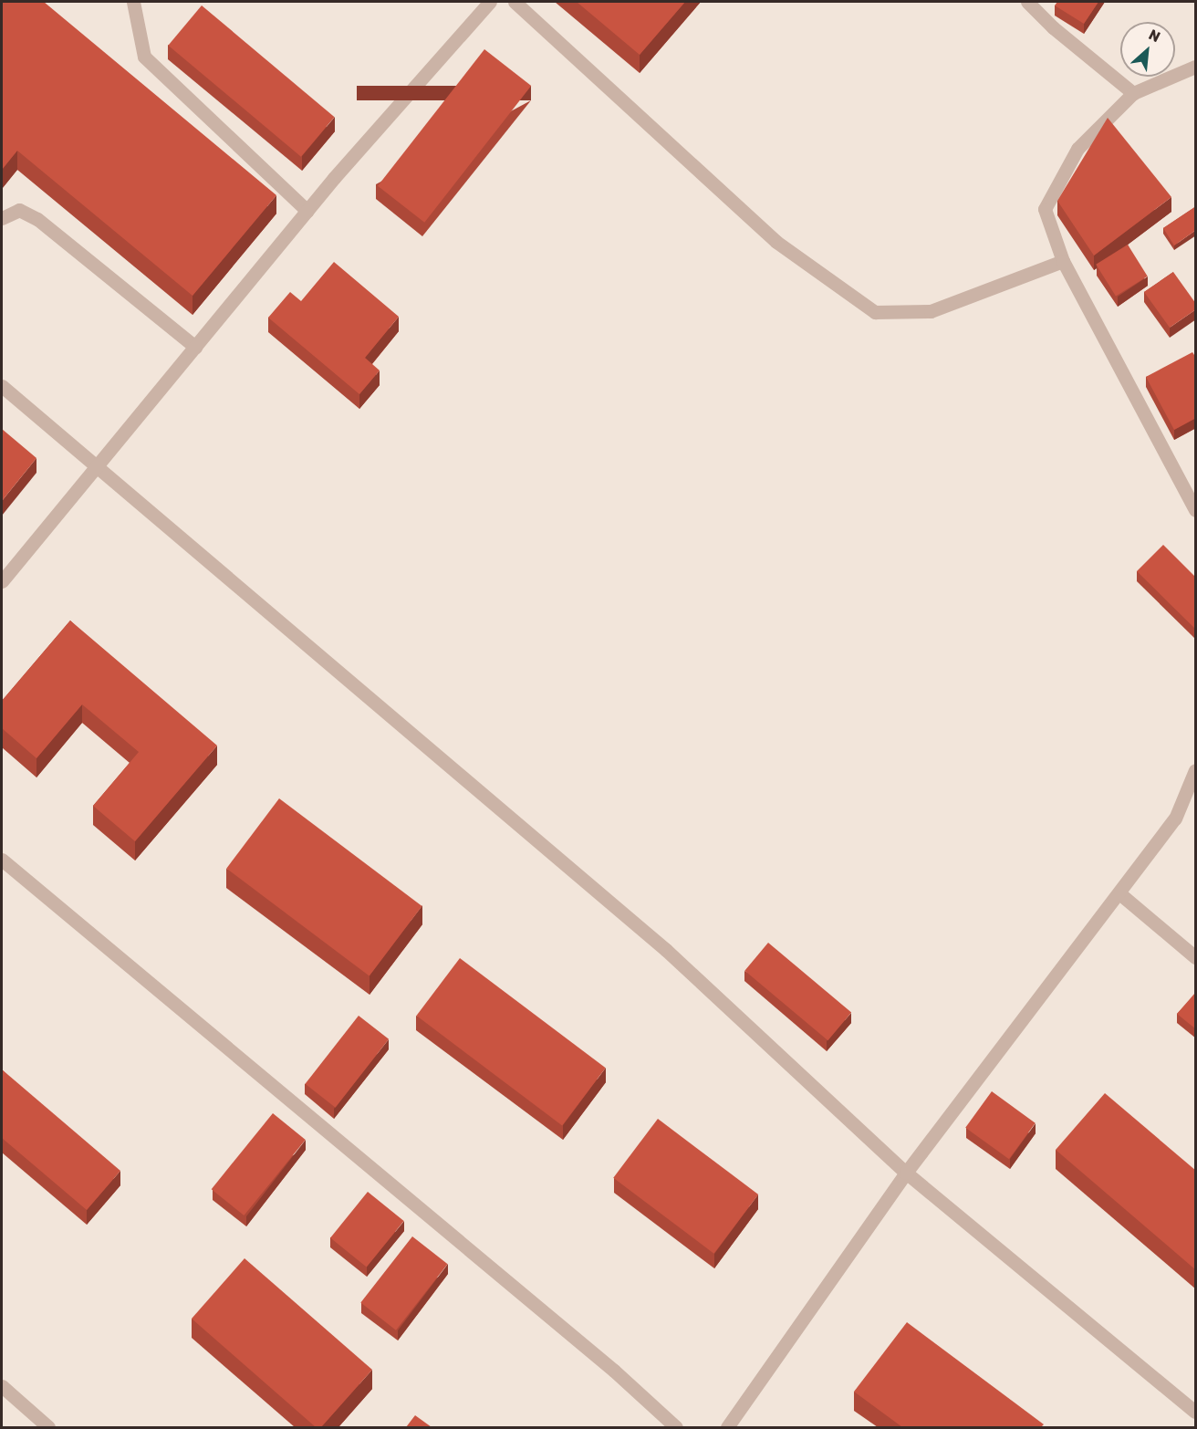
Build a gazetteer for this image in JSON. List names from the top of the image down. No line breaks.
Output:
{"north":"top right"}
